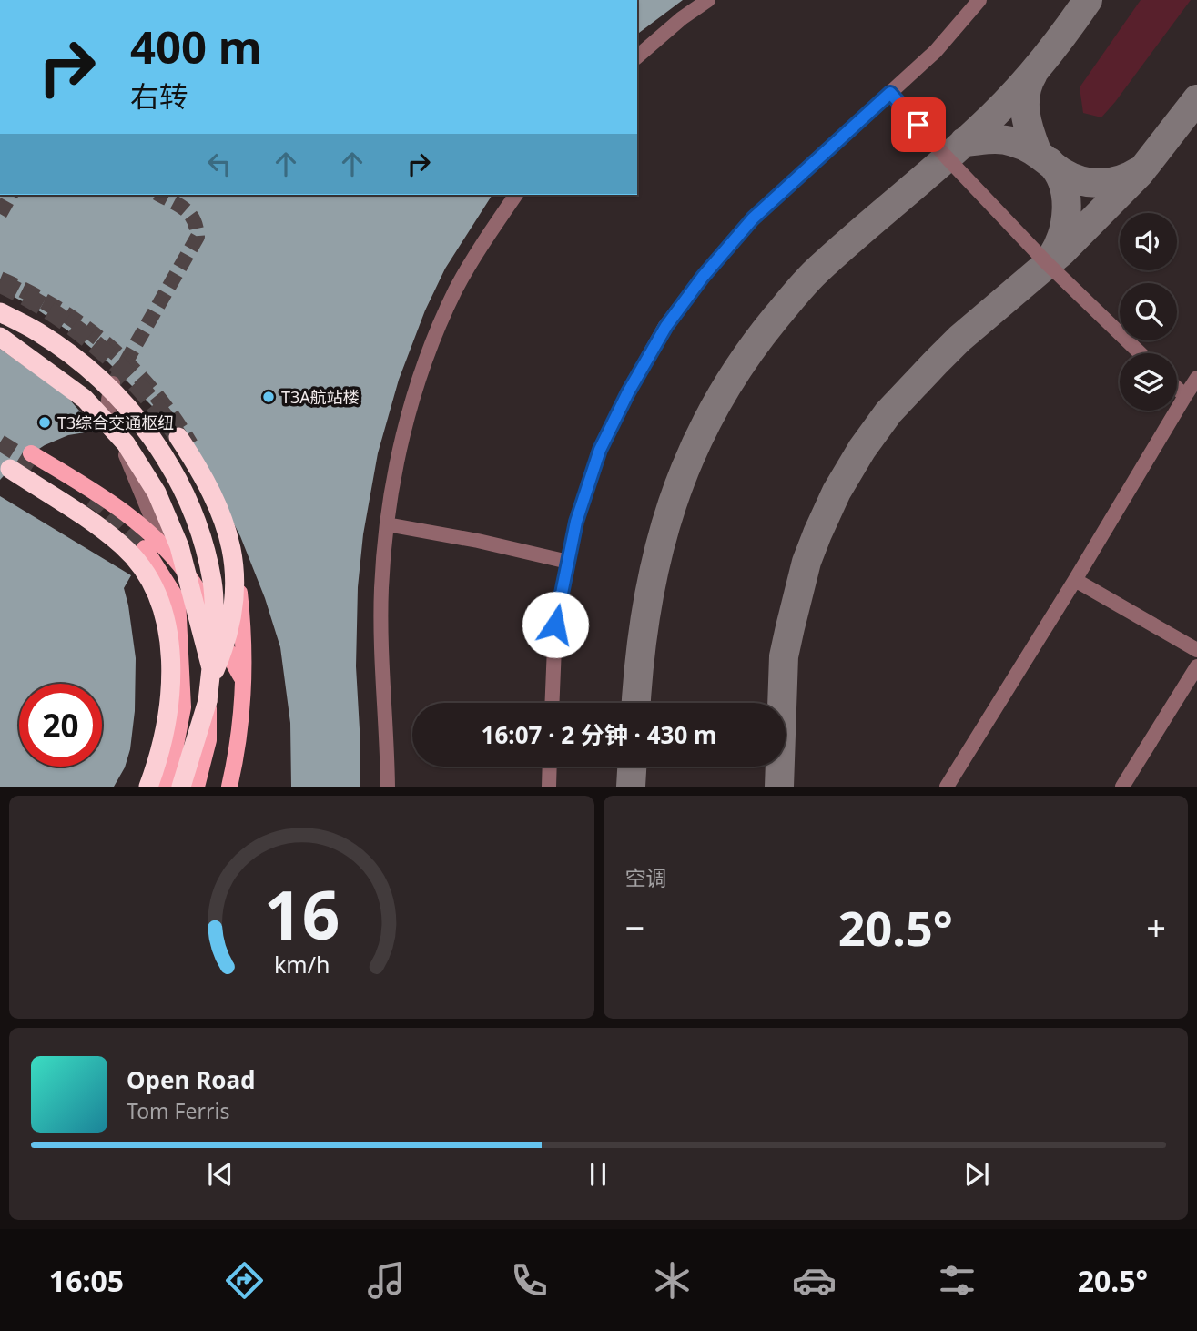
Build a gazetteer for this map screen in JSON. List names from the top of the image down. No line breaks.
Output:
{"places":["T3A航站楼","T3综合交通枢纽"],"page":{"turn":["400 m","右转"],"limit":"20","trip":"16:07 · 2 分钟 · 430 m","tile":"空调","heat":["−","20.5°","+"],"song":["Open Road","Tom Ferris"],"tabs":["16:05","20.5°"],"gauge":["16","km/h"]}}
